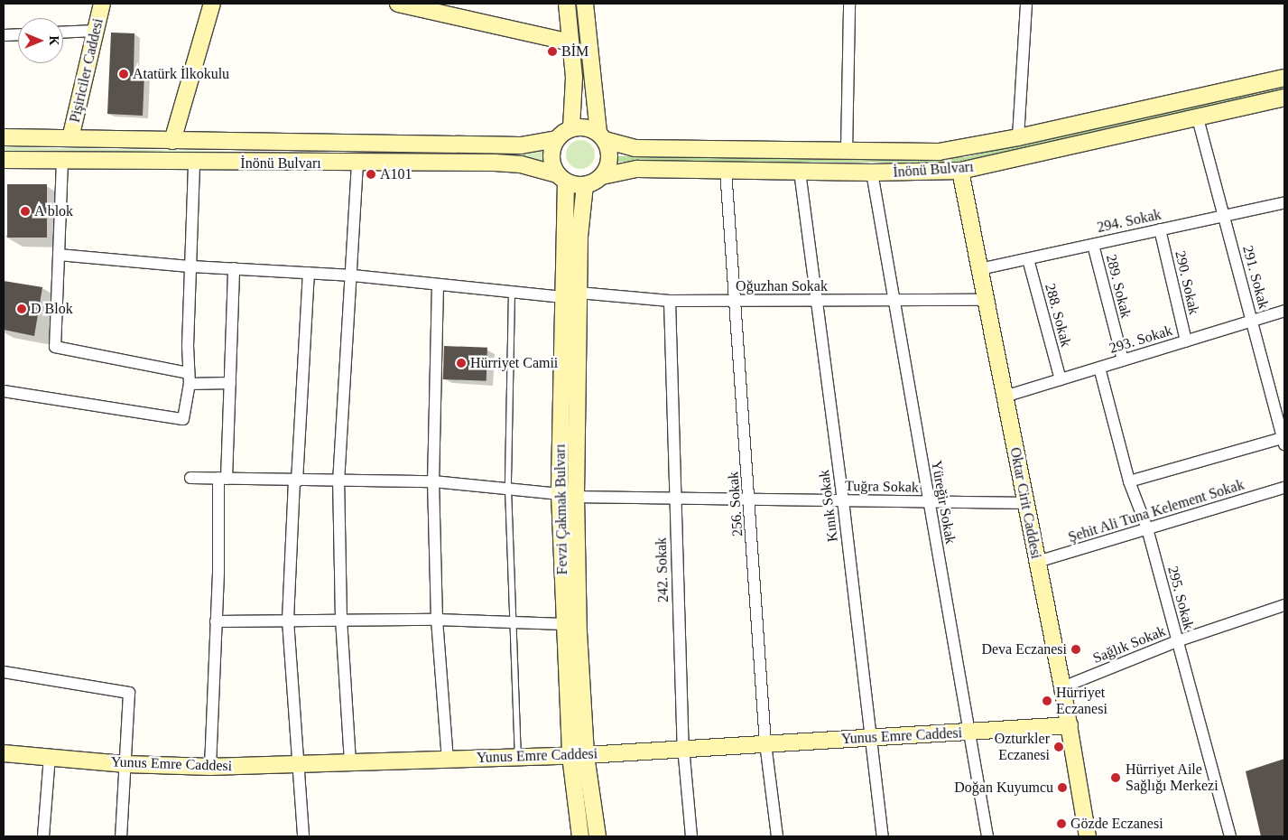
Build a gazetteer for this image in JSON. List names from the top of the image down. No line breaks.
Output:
{"streets":{"street":["Pişiriciler Caddesi","İnönü Bulvarı","294. Sokak","291. Sokak","290. Sokak","Oğuzhan Sokak","289. Sokak","288. Sokak","293. Sokak","Tuğra Sokak","Yüreğir Sokak","Oktar Cirit Caddesi","256. Sokak","Kınık Sokak","Fevzi Çakmak Bulvarı","Şehit Ali Tuna Kelement Sokak","242. Sokak","295. Sokak","Sağlık Sokak","Yunus Emre Caddesi"]},"crossings":[["İnönü Bulvarı","291. Sokak"],["İnönü Bulvarı","Yüreğir Sokak"],["İnönü Bulvarı","Oktar Cirit Caddesi"],["İnönü Bulvarı","256. Sokak"],["İnönü Bulvarı","Kınık Sokak"],["İnönü Bulvarı","Fevzi Çakmak Bulvarı"],["294. Sokak","291. Sokak"],["294. Sokak","290. Sokak"],["294. Sokak","289. Sokak"],["294. Sokak","288. Sokak"],["294. Sokak","Oktar Cirit Caddesi"],["291. Sokak","293. Sokak"],["290. Sokak","293. Sokak"],["Oğuzhan Sokak","Yüreğir Sokak"],["Oğuzhan Sokak","Oktar Cirit Caddesi"],["Oğuzhan Sokak","256. Sokak"],["Oğuzhan Sokak","Kınık Sokak"],["Oğuzhan Sokak","Fevzi Çakmak Bulvarı"],["Oğuzhan Sokak","242. Sokak"],["289. Sokak","293. Sokak"],["288. Sokak","293. Sokak"],["293. Sokak","Oktar Cirit Caddesi"],["293. Sokak","295. Sokak"],["Tuğra Sokak","Yüreğir Sokak"],["Tuğra Sokak","Oktar Cirit Caddesi"],["Tuğra Sokak","256. Sokak"],["Tuğra Sokak","Kınık Sokak"],["Tuğra Sokak","Fevzi Çakmak Bulvarı"],["Tuğra Sokak","242. Sokak"],["Yüreğir Sokak","Yunus Emre Caddesi"],["Oktar Cirit Caddesi","Şehit Ali Tuna Kelement Sokak"],["Oktar Cirit Caddesi","Sağlık Sokak"],["Oktar Cirit Caddesi","Yunus Emre Caddesi"],["256. Sokak","Yunus Emre Caddesi"],["Kınık Sokak","Yunus Emre Caddesi"],["Fevzi Çakmak Bulvarı","Yunus Emre Caddesi"],["Şehit Ali Tuna Kelement Sokak","295. Sokak"],["242. Sokak","Yunus Emre Caddesi"],["295. Sokak","Sağlık Sokak"]],"places":["BİM","Atatürk İlkokulu","A101","A blok","D Blok","Hürriyet Camii","Deva Eczanesi","Hürriyet Eczanesi","Ozturkler Eczanesi","Hürriyet Aile Sağlığı Merkezi","Doğan Kuyumcu","Gözde Eczanesi"],"north":"right"}
